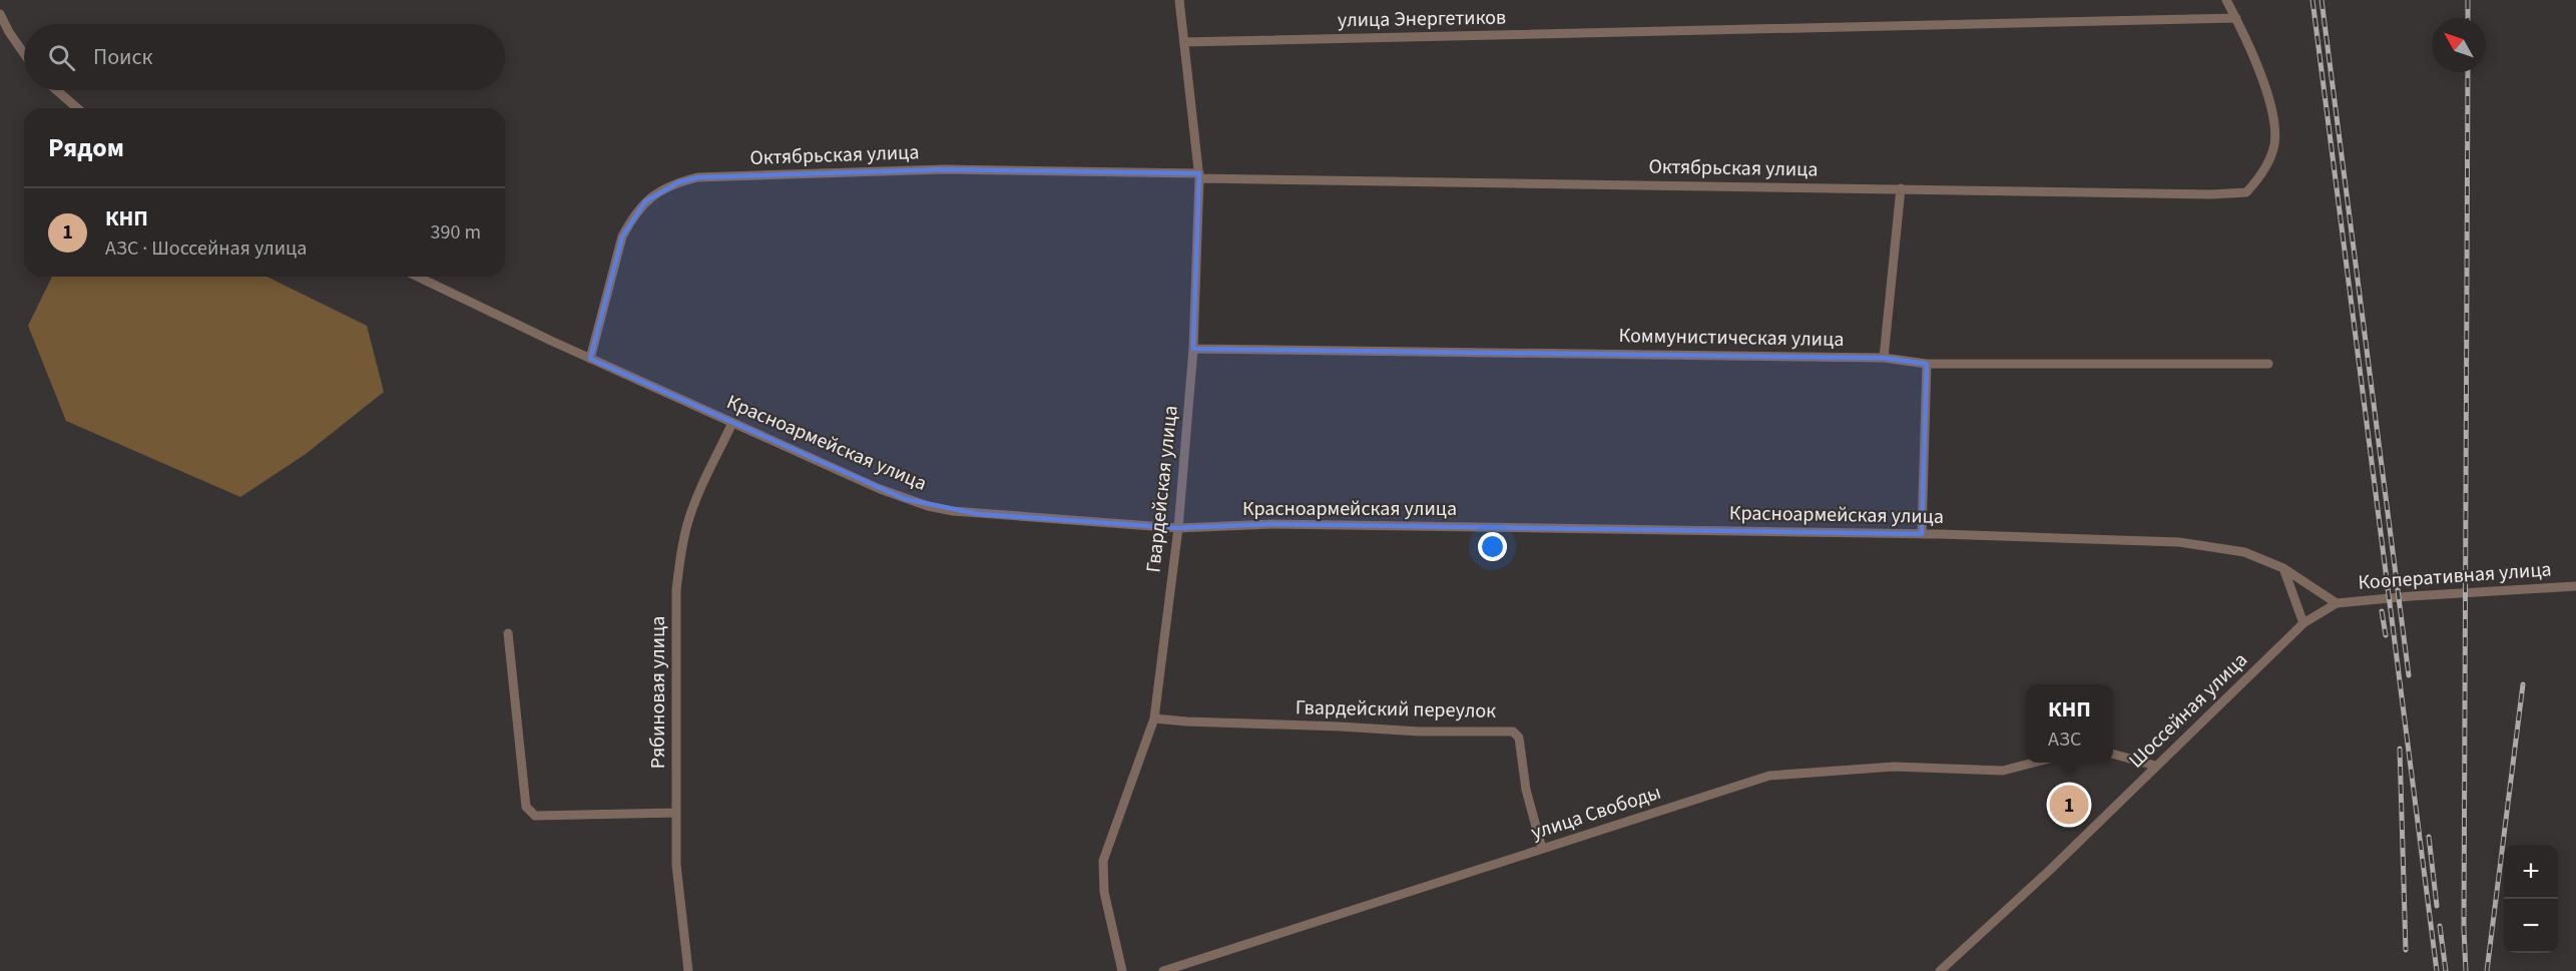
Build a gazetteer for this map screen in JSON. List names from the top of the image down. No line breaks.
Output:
{"streets":{"street":["улица Энергетиков","Октябрьская улица","Коммунистическая улица","Красноармейская улица","Гвардейская улица","Кооперативная улица","Рябиновая улица","Гвардейский переулок","Шоссейная улица","улица Свободы"]},"crossings":[["улица Энергетиков","Октябрьская улица"],["улица Энергетиков","Гвардейская улица"],["Октябрьская улица","Красноармейская улица"],["Октябрьская улица","Гвардейская улица"],["Коммунистическая улица","Гвардейская улица"],["Красноармейская улица","Гвардейская улица"],["Красноармейская улица","Кооперативная улица"],["Красноармейская улица","Рябиновая улица"],["Гвардейская улица","Гвардейский переулок"],["Кооперативная улица","Шоссейная улица"],["Гвардейский переулок","улица Свободы"]],"north":"top left","page":{"search":"Поиск","heading":"Рядом","list":[{"mark":"1","name":"КНП","note":"АЗС · Шоссейная улица","value":"390 m"}],"popup":["КНП","АЗС"],"pins":"1","map_buttons":["+","−"]}}
